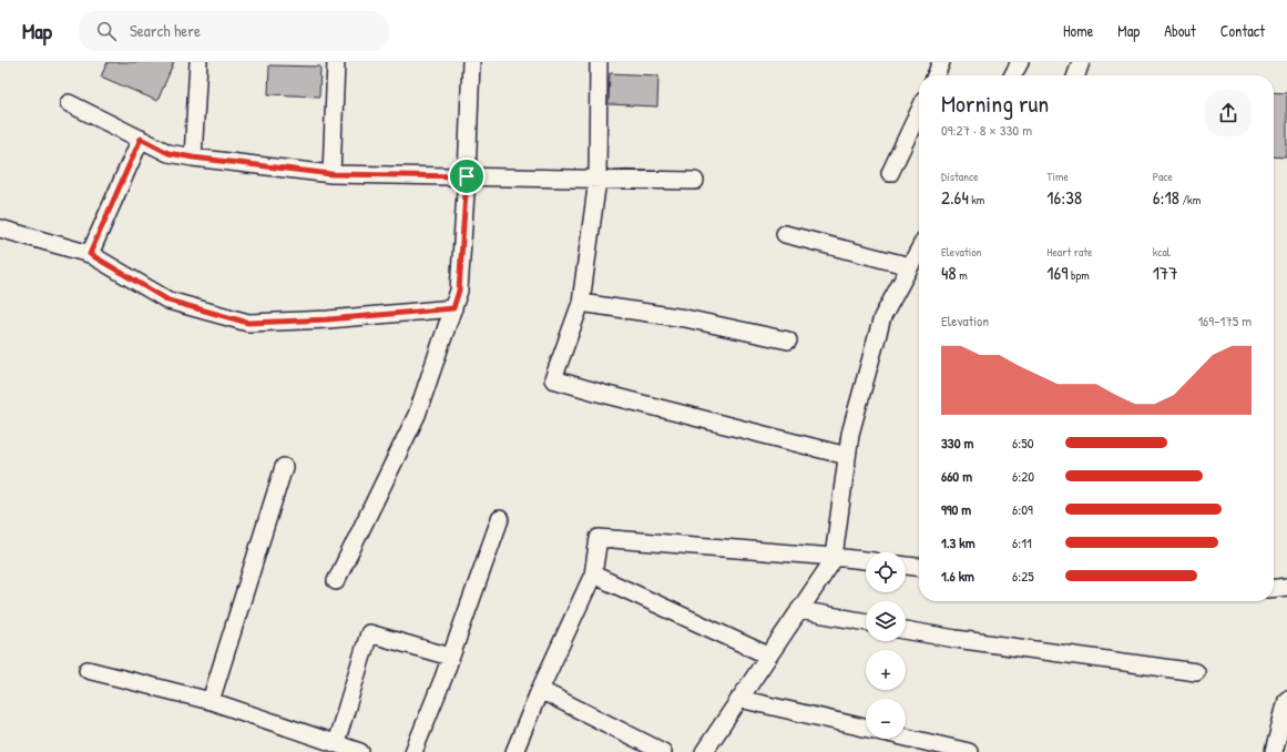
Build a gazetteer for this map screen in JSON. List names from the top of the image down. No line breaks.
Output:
{"page":{"header":"Map","search":"Search here","nav":["Home","Map","About","Contact"],"heading":["Morning run","09:27 · 8 × 330 m"],"stats":[["Distance","2.64 km"],["Time","16:38"],["Pace","6:18 /km"],["Elevation","48 m"],["Heart rate","169 bpm"],["kcal","177"]],"chart":["Elevation","169–175 m"],"list":[{"name":"330 m","note":"6:50"},{"name":"660 m","note":"6:20"},{"name":"990 m","note":"6:09"},{"name":"1.3 km","note":"6:11"},{"name":"1.6 km","note":"6:25"}],"map_buttons":["+","−"]}}
